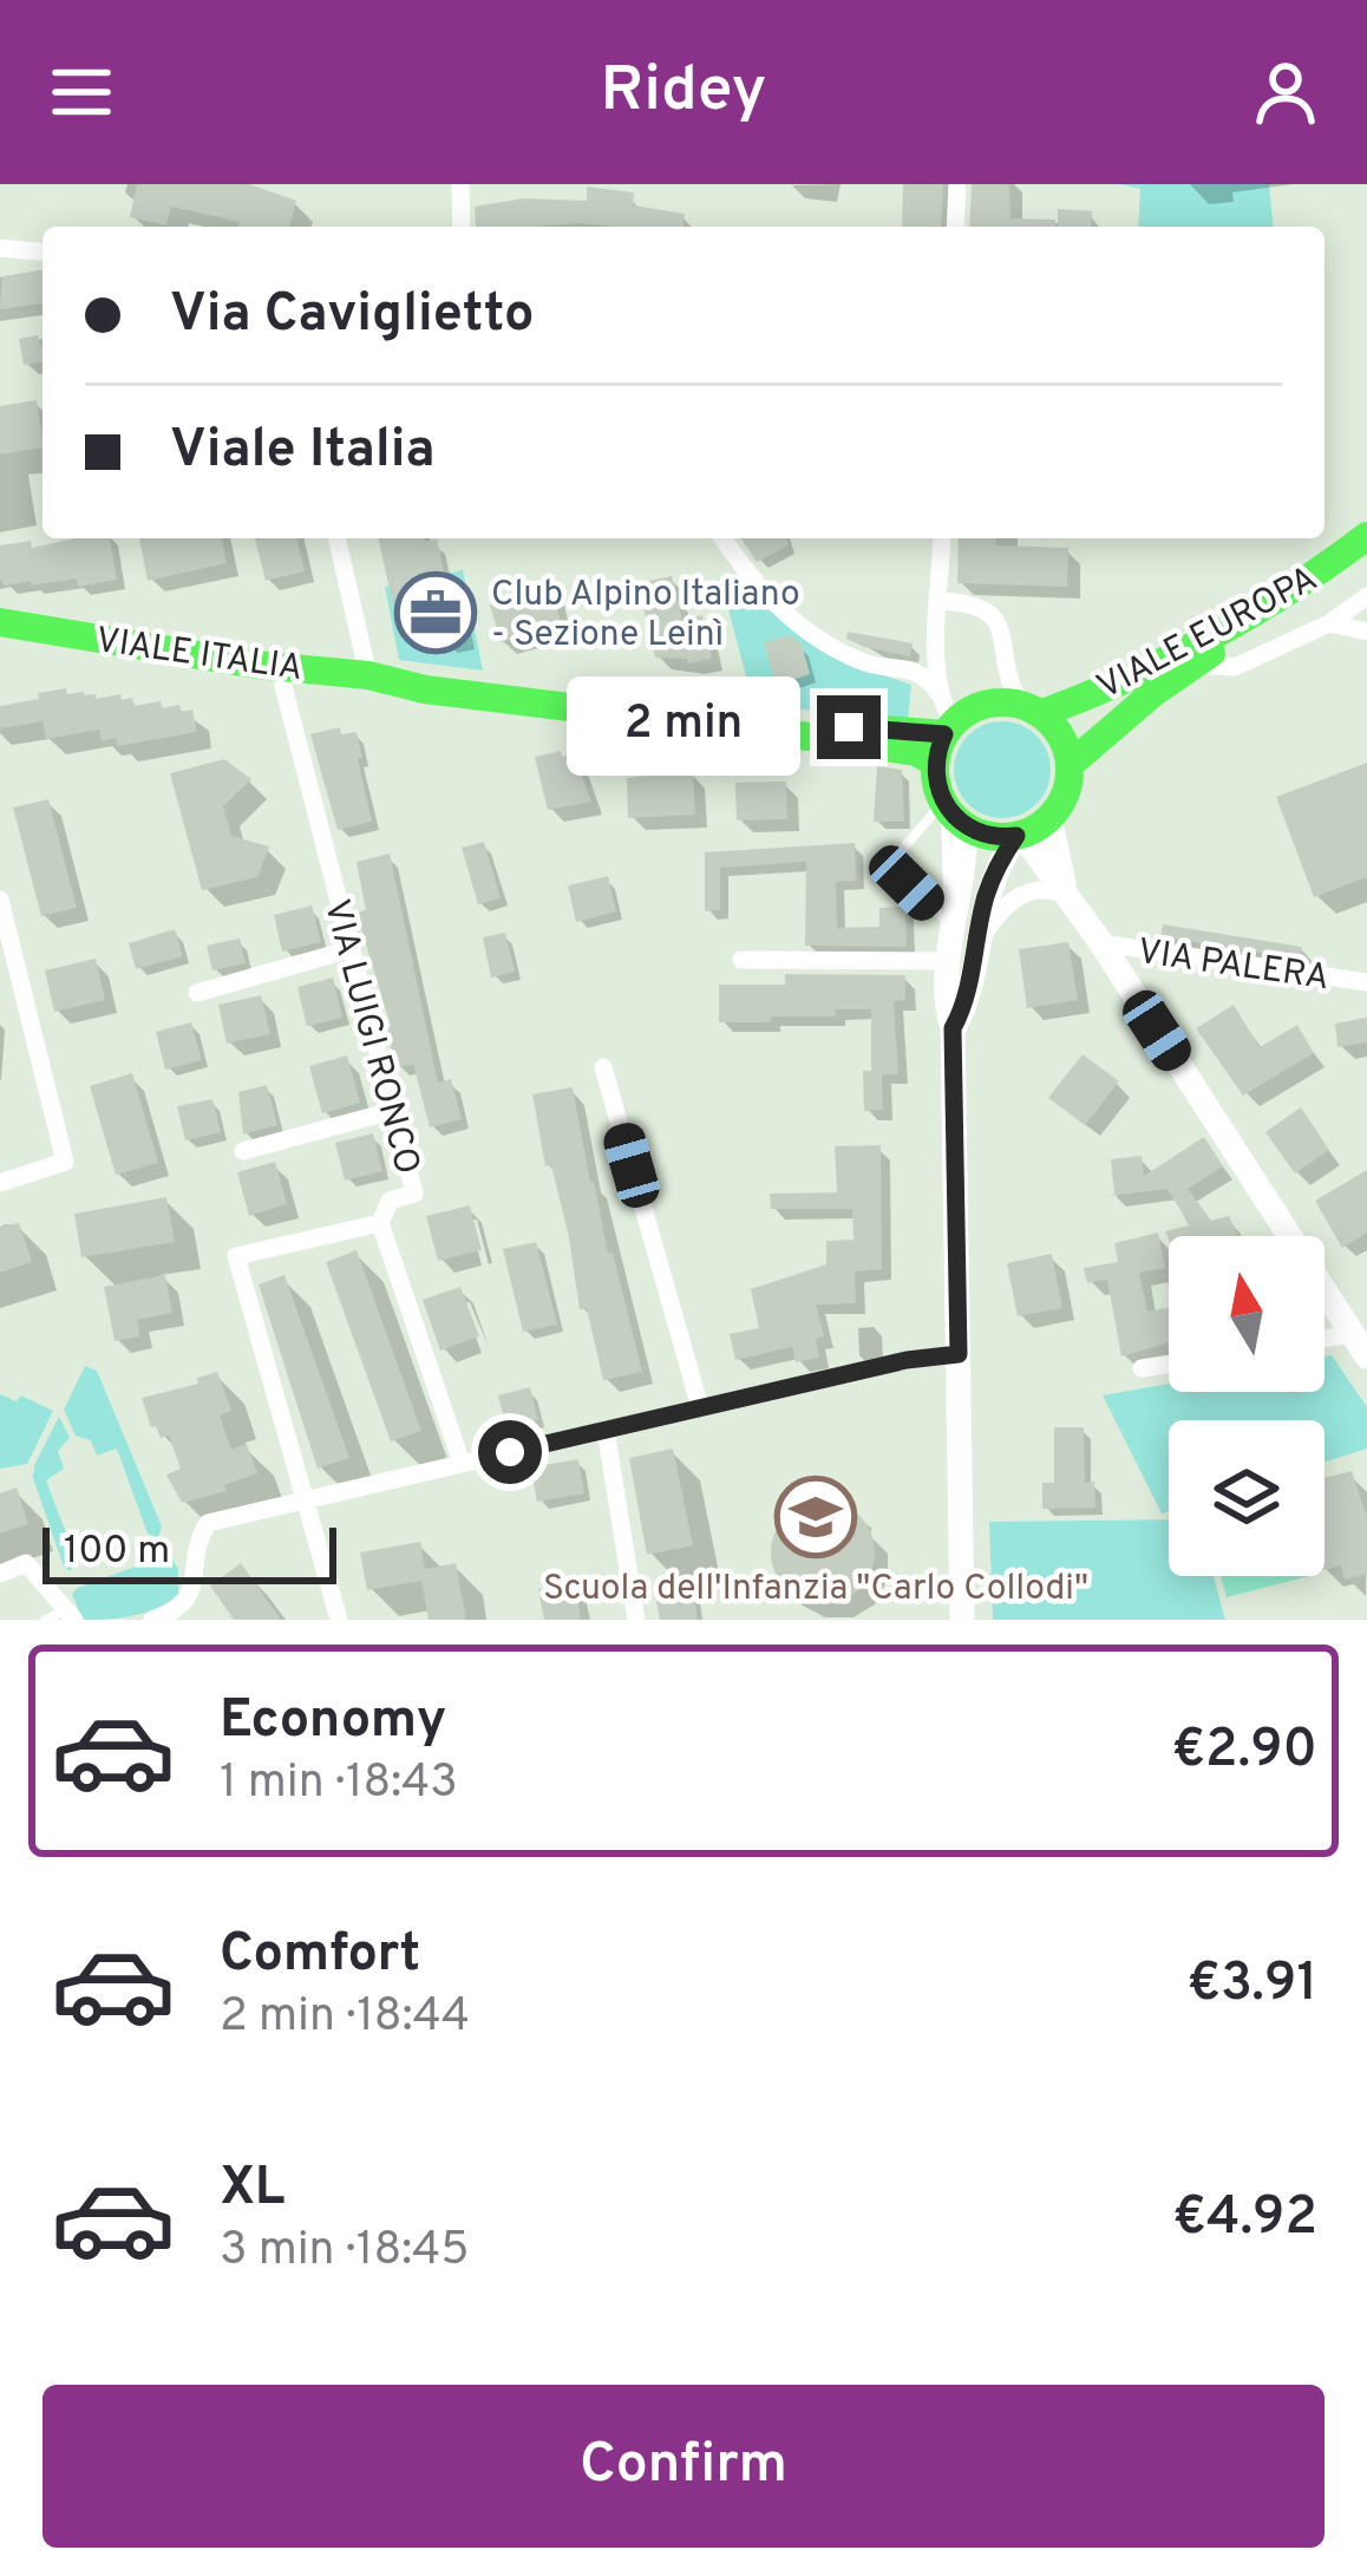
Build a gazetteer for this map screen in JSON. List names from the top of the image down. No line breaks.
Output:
{"streets":{"main road":["VIALE EUROPA","VIALE ITALIA"],"street":["VIA PALERA","VIA LUIGI RONCO"]},"crossings":[["VIALE EUROPA","VIALE ITALIA"],["VIALE ITALIA","VIA LUIGI RONCO"]],"places":{"office":["Club Alpino Italiano - Sezione Leinì"],"school or university":["Scuola dell'Infanzia \"Carlo Collodi\""]},"scale_bar":"100 m","north":"top","page":{"header":"Ridey","banner":["Via Caviglietto","Viale Italia"],"bubble":"2 min","scale":"100 m","list":[{"name":"Economy","note":"1 min · 18:43","value":"€2.90"},{"name":"Comfort","note":"2 min · 18:44","value":"€3.91"},{"name":"XL","note":"3 min · 18:45","value":"€4.92"}],"buttons":"Confirm"}}
